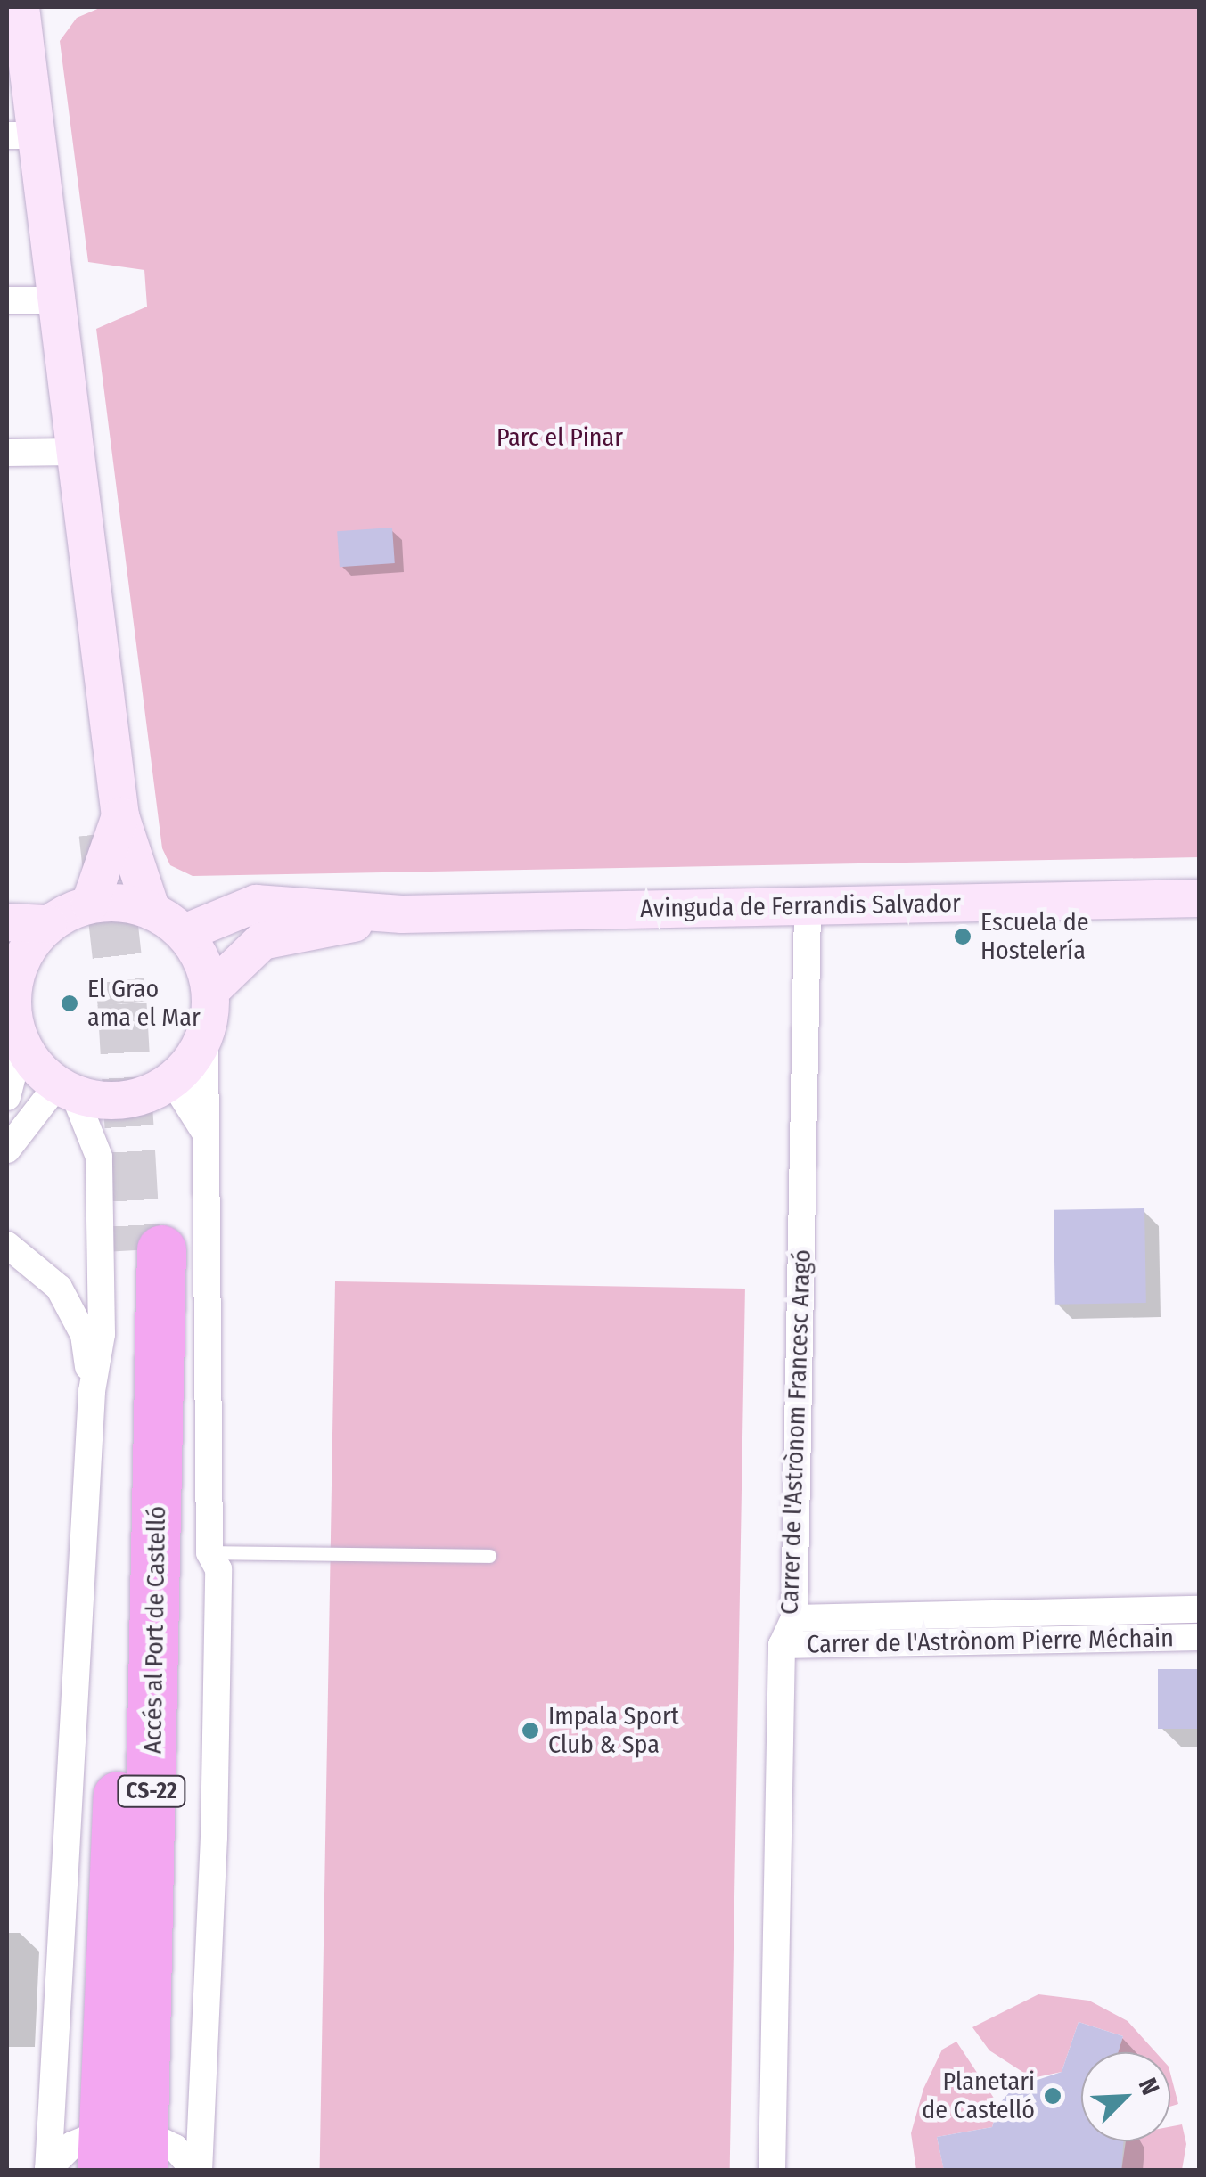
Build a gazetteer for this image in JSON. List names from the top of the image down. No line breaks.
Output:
{"streets":{"highway":["Accés al Port de Castelló","CS-22"],"street":["Avinguda de Ferrandis Salvador","Carrer de l'Astrònom Francesc Aragó","Carrer de l'Astrònom Pierre Méchain"]},"crossings":[["Avinguda de Ferrandis Salvador","Carrer de l'Astrònom Francesc Aragó"],["Carrer de l'Astrònom Francesc Aragó","Carrer de l'Astrònom Pierre Méchain"]],"parks":["Parc el Pinar"],"places":["Escuela de Hostelería","El Grao ama el Mar","Impala Sport Club & Spa","Planetari de Castelló"],"north":"top right"}
